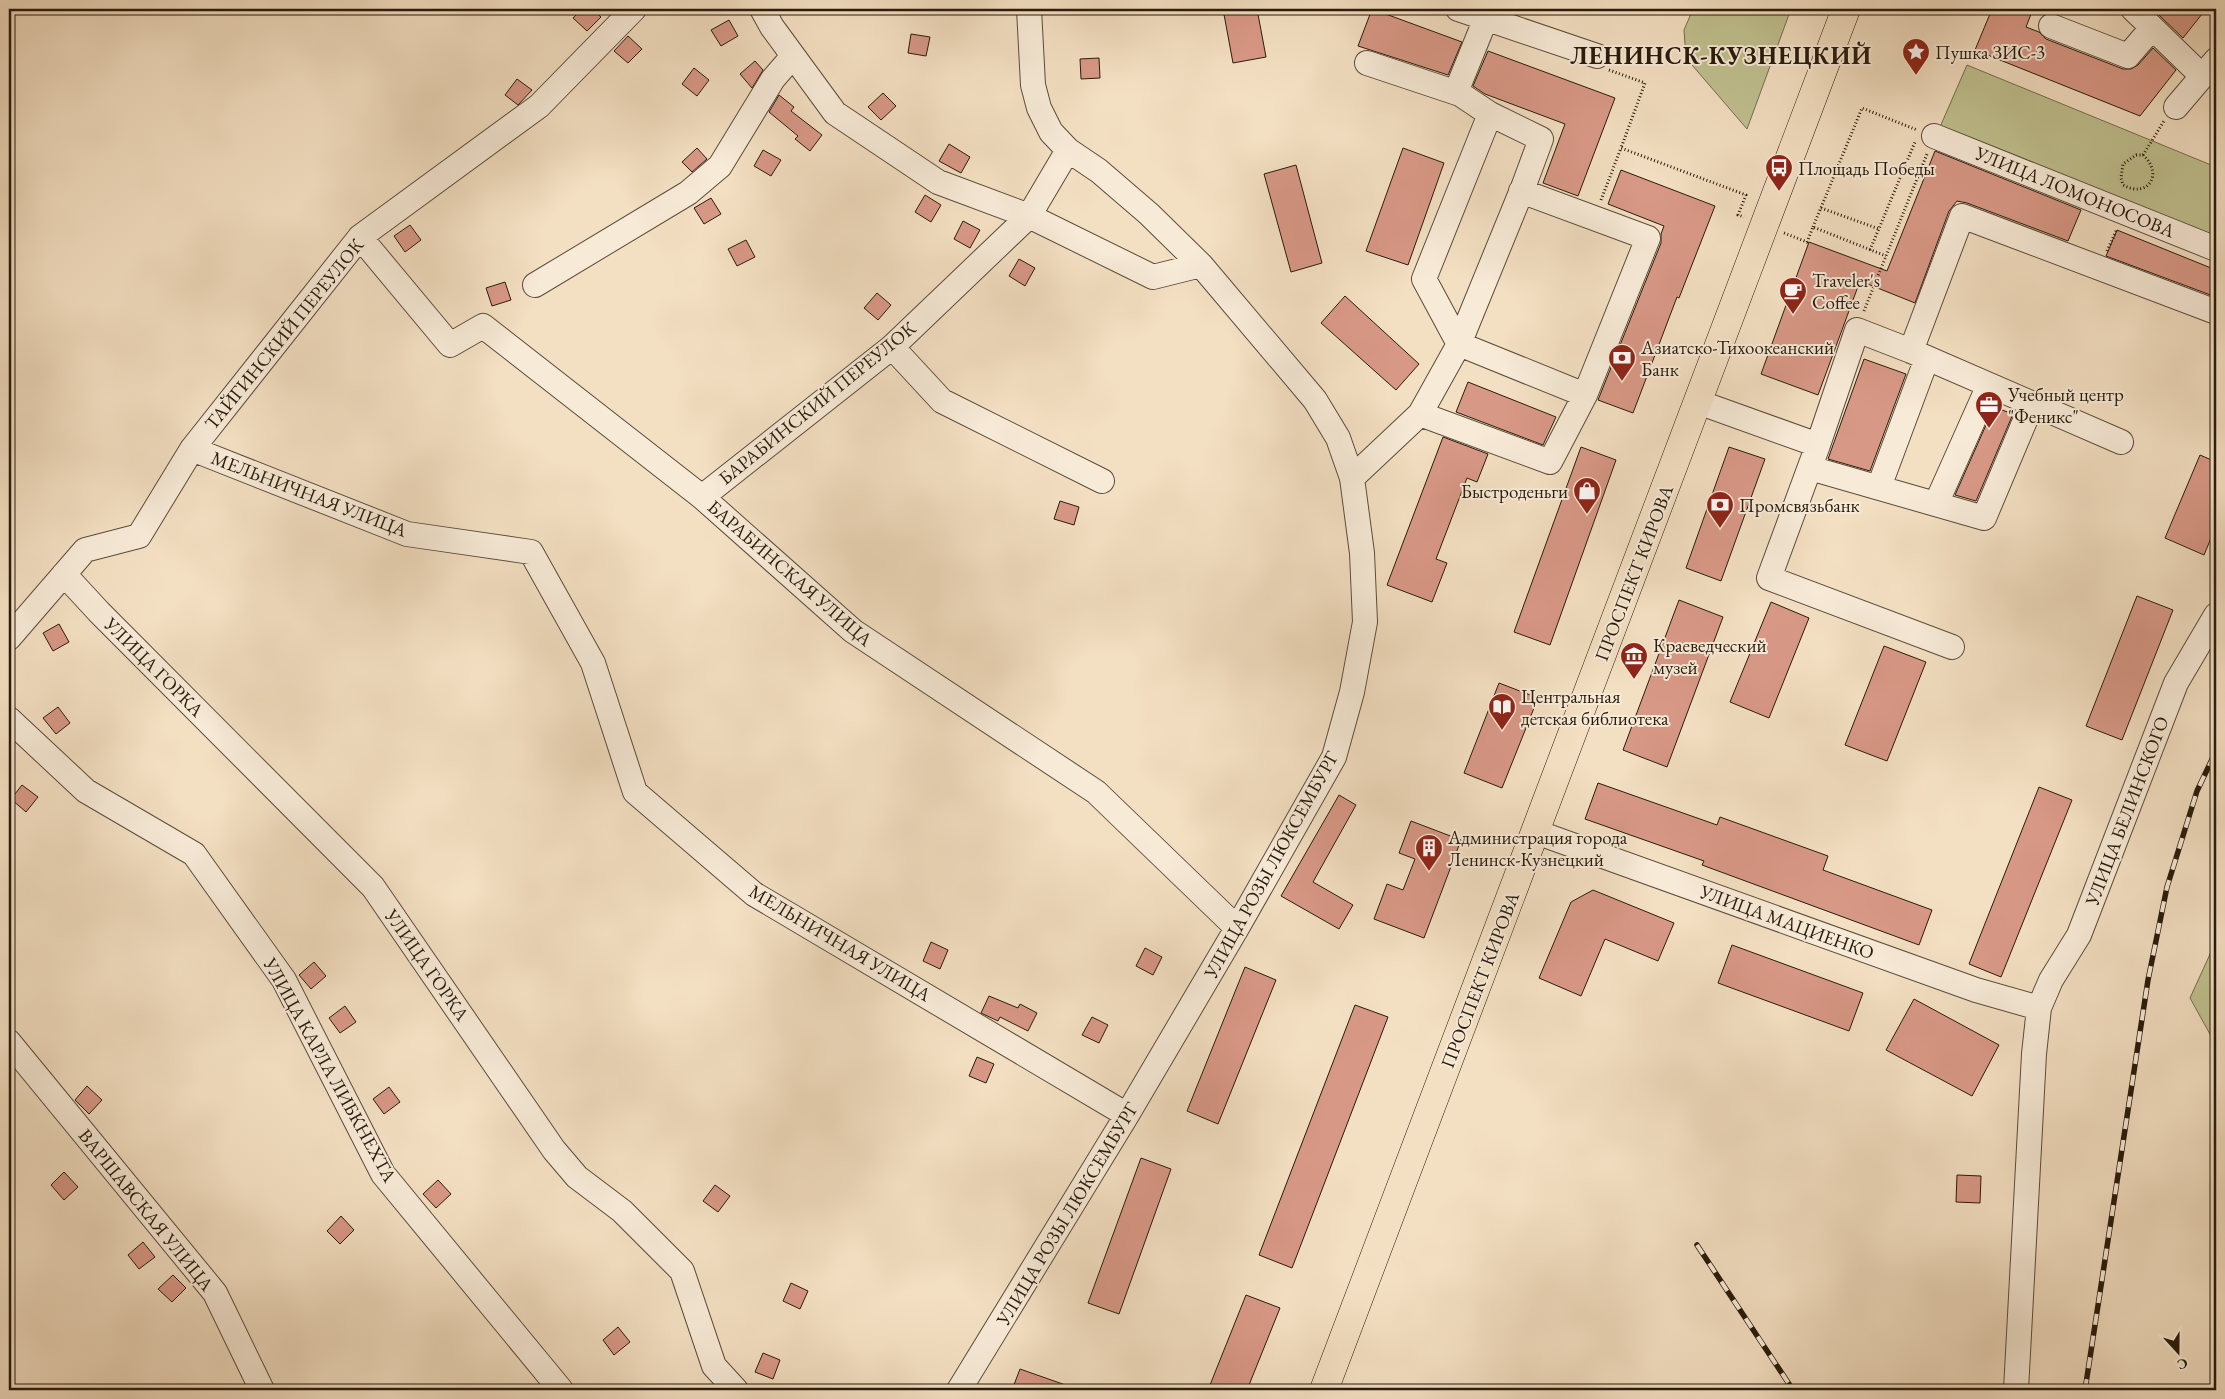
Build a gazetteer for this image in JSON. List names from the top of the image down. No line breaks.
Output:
{"streets":{"main road":["ПРОСПЕКТ КИРОВА"],"street":["УЛИЦА ЛОМОНОСОВА","ТАЙГИНСКИЙ ПЕРЕУЛОК","БАРАБИНСКИЙ ПЕРЕУЛОК","МЕЛЬНИЧНАЯ УЛИЦА","БАРАБИНСКАЯ УЛИЦА","УЛИЦА ГОРКА","УЛИЦА БЕЛИНСКОГО","УЛИЦА РОЗЫ ЛЮКСЕМБУРГ","УЛИЦА МАЦИЕНКО","УЛИЦА КАРЛА ЛИБКНЕХТА","ВАРШАВСКАЯ УЛИЦА"]},"crossings":[["ТАЙГИНСКИЙ ПЕРЕУЛОК","МЕЛЬНИЧНАЯ УЛИЦА"],["ТАЙГИНСКИЙ ПЕРЕУЛОК","БАРАБИНСКАЯ УЛИЦА"],["ТАЙГИНСКИЙ ПЕРЕУЛОК","УЛИЦА ГОРКА"],["БАРАБИНСКИЙ ПЕРЕУЛОК","БАРАБИНСКАЯ УЛИЦА"],["БАРАБИНСКИЙ ПЕРЕУЛОК","УЛИЦА РОЗЫ ЛЮКСЕМБУРГ"],["МЕЛЬНИЧНАЯ УЛИЦА","УЛИЦА РОЗЫ ЛЮКСЕМБУРГ"],["БАРАБИНСКАЯ УЛИЦА","УЛИЦА РОЗЫ ЛЮКСЕМБУРГ"],["ПРОСПЕКТ КИРОВА","УЛИЦА МАЦИЕНКО"],["УЛИЦА БЕЛИНСКОГО","УЛИЦА МАЦИЕНКО"]],"districts":["ЛЕНИНСК-КУЗНЕЦКИЙ"],"places":{"place":["Пушка ЗИС-3"],"bus stop":["Площадь Победы"],"cafe":["Traveler's Coffee"],"bank":["Азиатско-Тихоокеанский Банк","Промсвязьбанк"],"office":["Учебный центр \"Феникс\""],"shop":["Быстроденьги"],"museum":["Краеведческий музей"],"library":["Центральная детская библиотека"],"building":["Администрация города Ленинск-Кузнецкий"]},"north":"bottom"}
